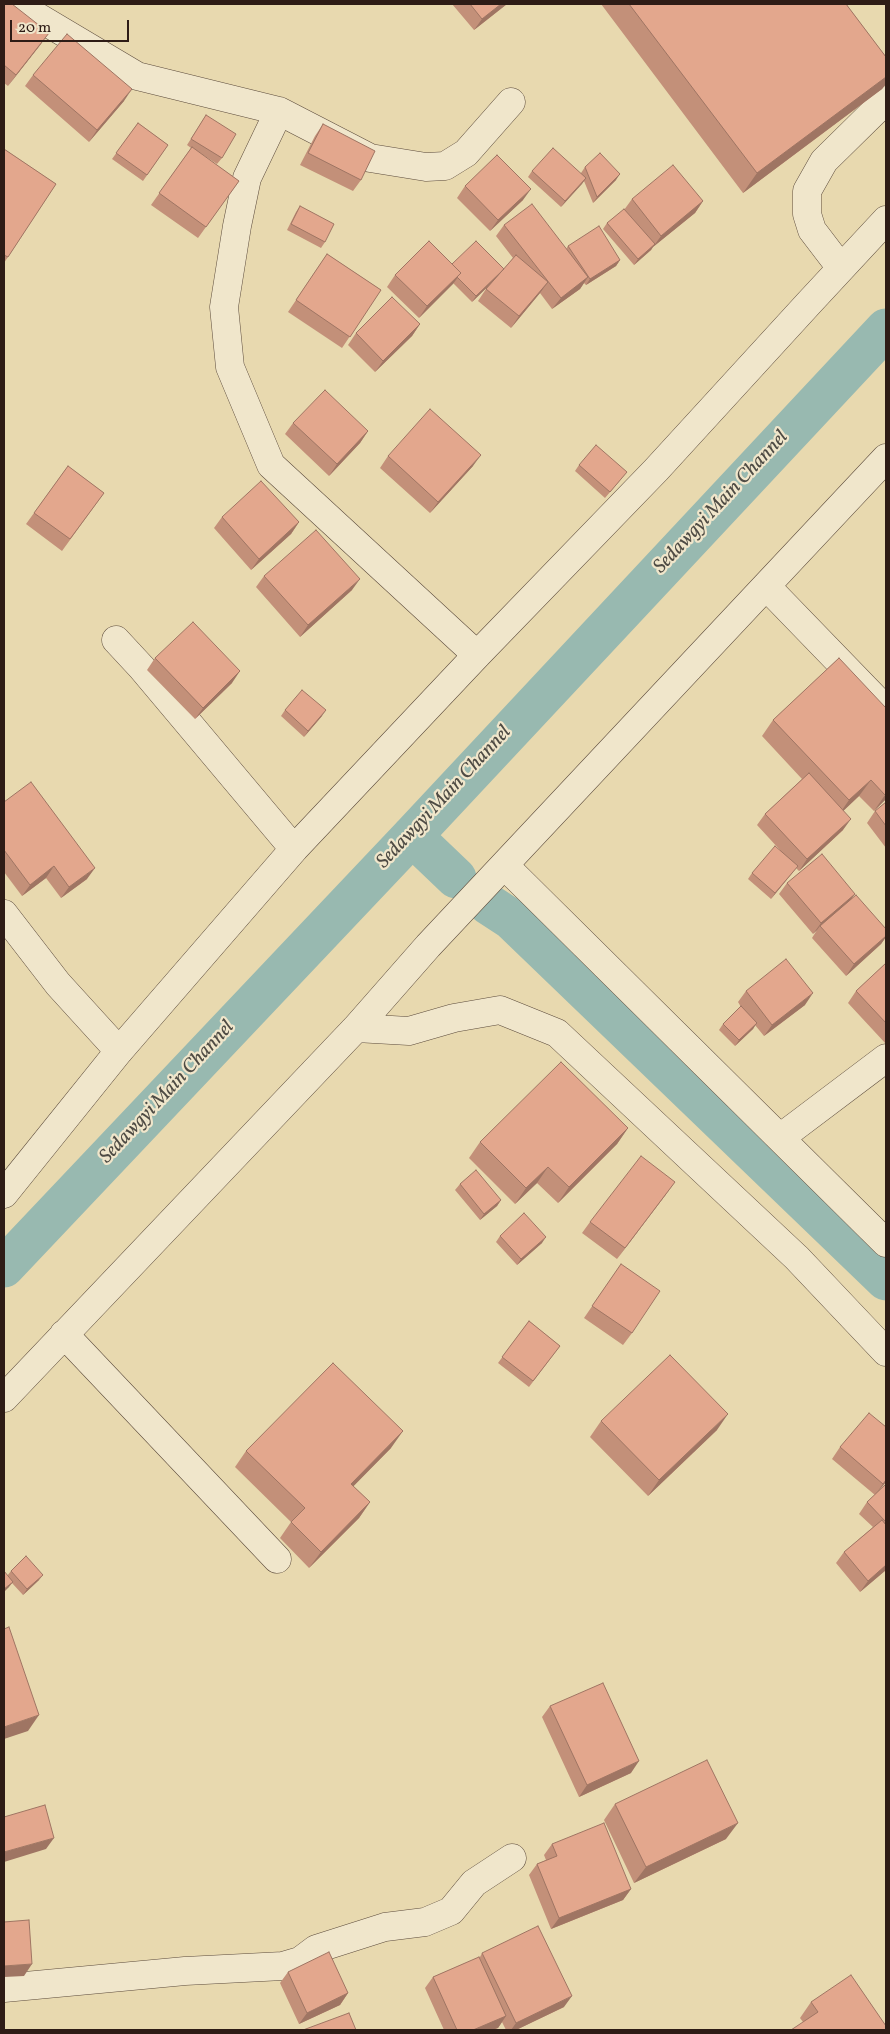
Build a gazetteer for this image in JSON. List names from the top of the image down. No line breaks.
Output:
{"water":["Sedawgyi Main Channel"],"scale_bar":"20 m"}
